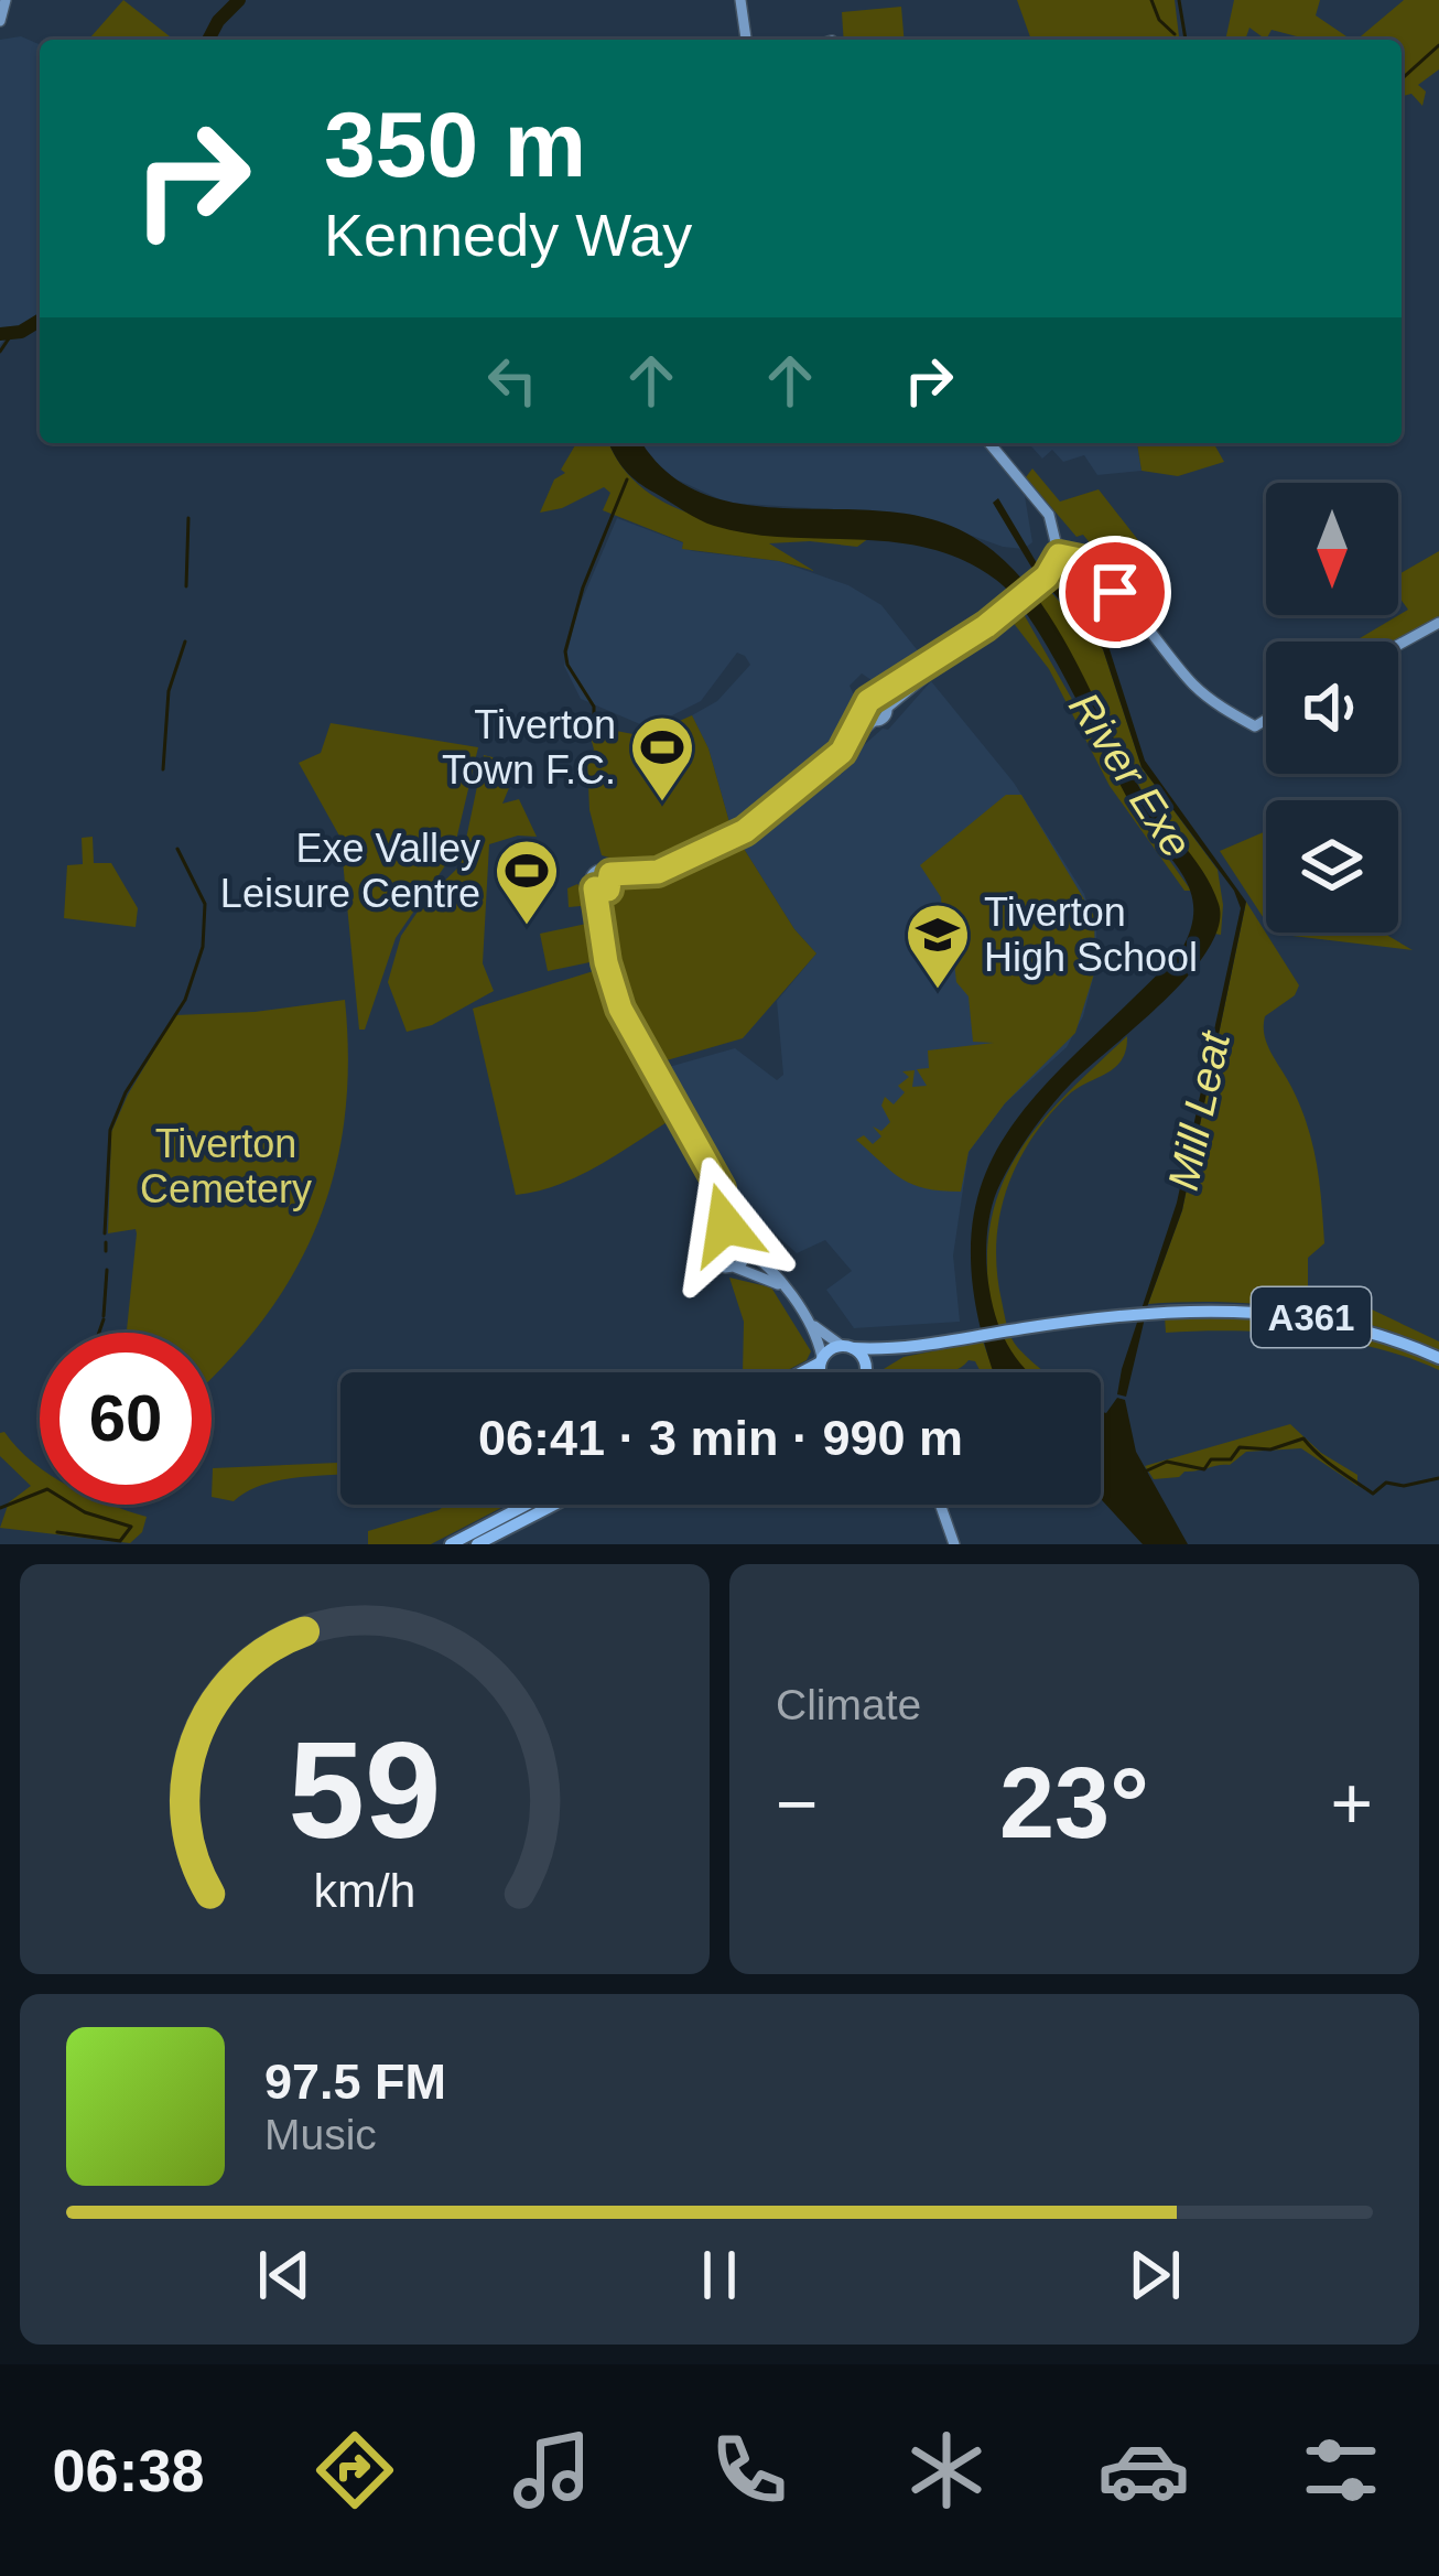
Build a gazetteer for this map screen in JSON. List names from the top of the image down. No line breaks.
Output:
{"streets":{"highway":["A361"]},"water":["River Exe","Mill Leat"],"parks":["Tiverton Cemetery"],"places":{"sports":["Tiverton Town F.C.","Exe Valley Leisure Centre"],"school or university":["Tiverton High School"]},"north":"bottom","page":{"turn":["350 m","Kennedy Way"],"limit":"60","trip":"06:41 · 3 min · 990 m","tile":"Climate","heat":["−","23°","+"],"song":["97.5 FM","Music"],"tabs":"06:38","gauge":["59","km/h"]}}
